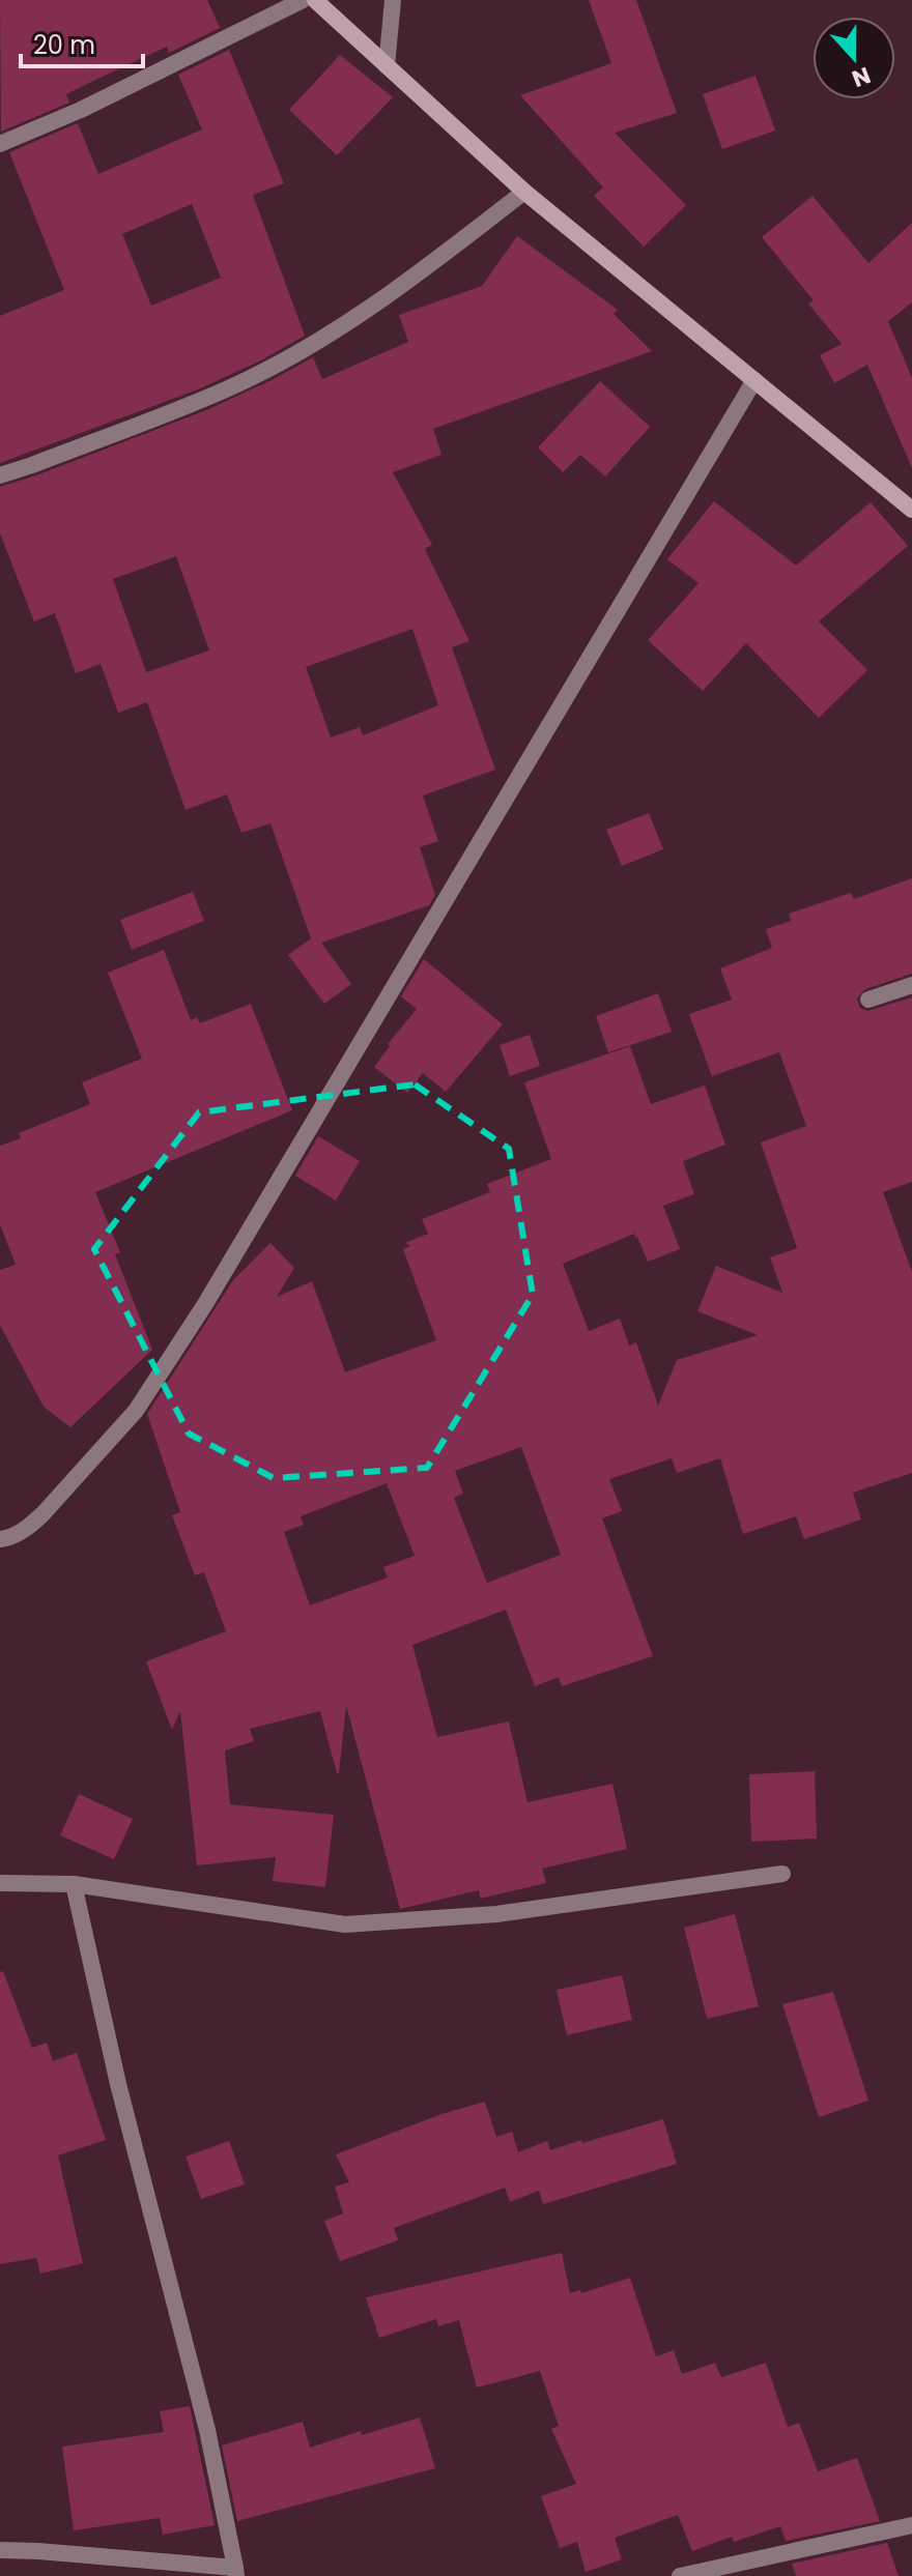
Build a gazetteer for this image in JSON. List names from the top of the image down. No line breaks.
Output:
{"scale_bar":"20 m","north":"bottom"}
